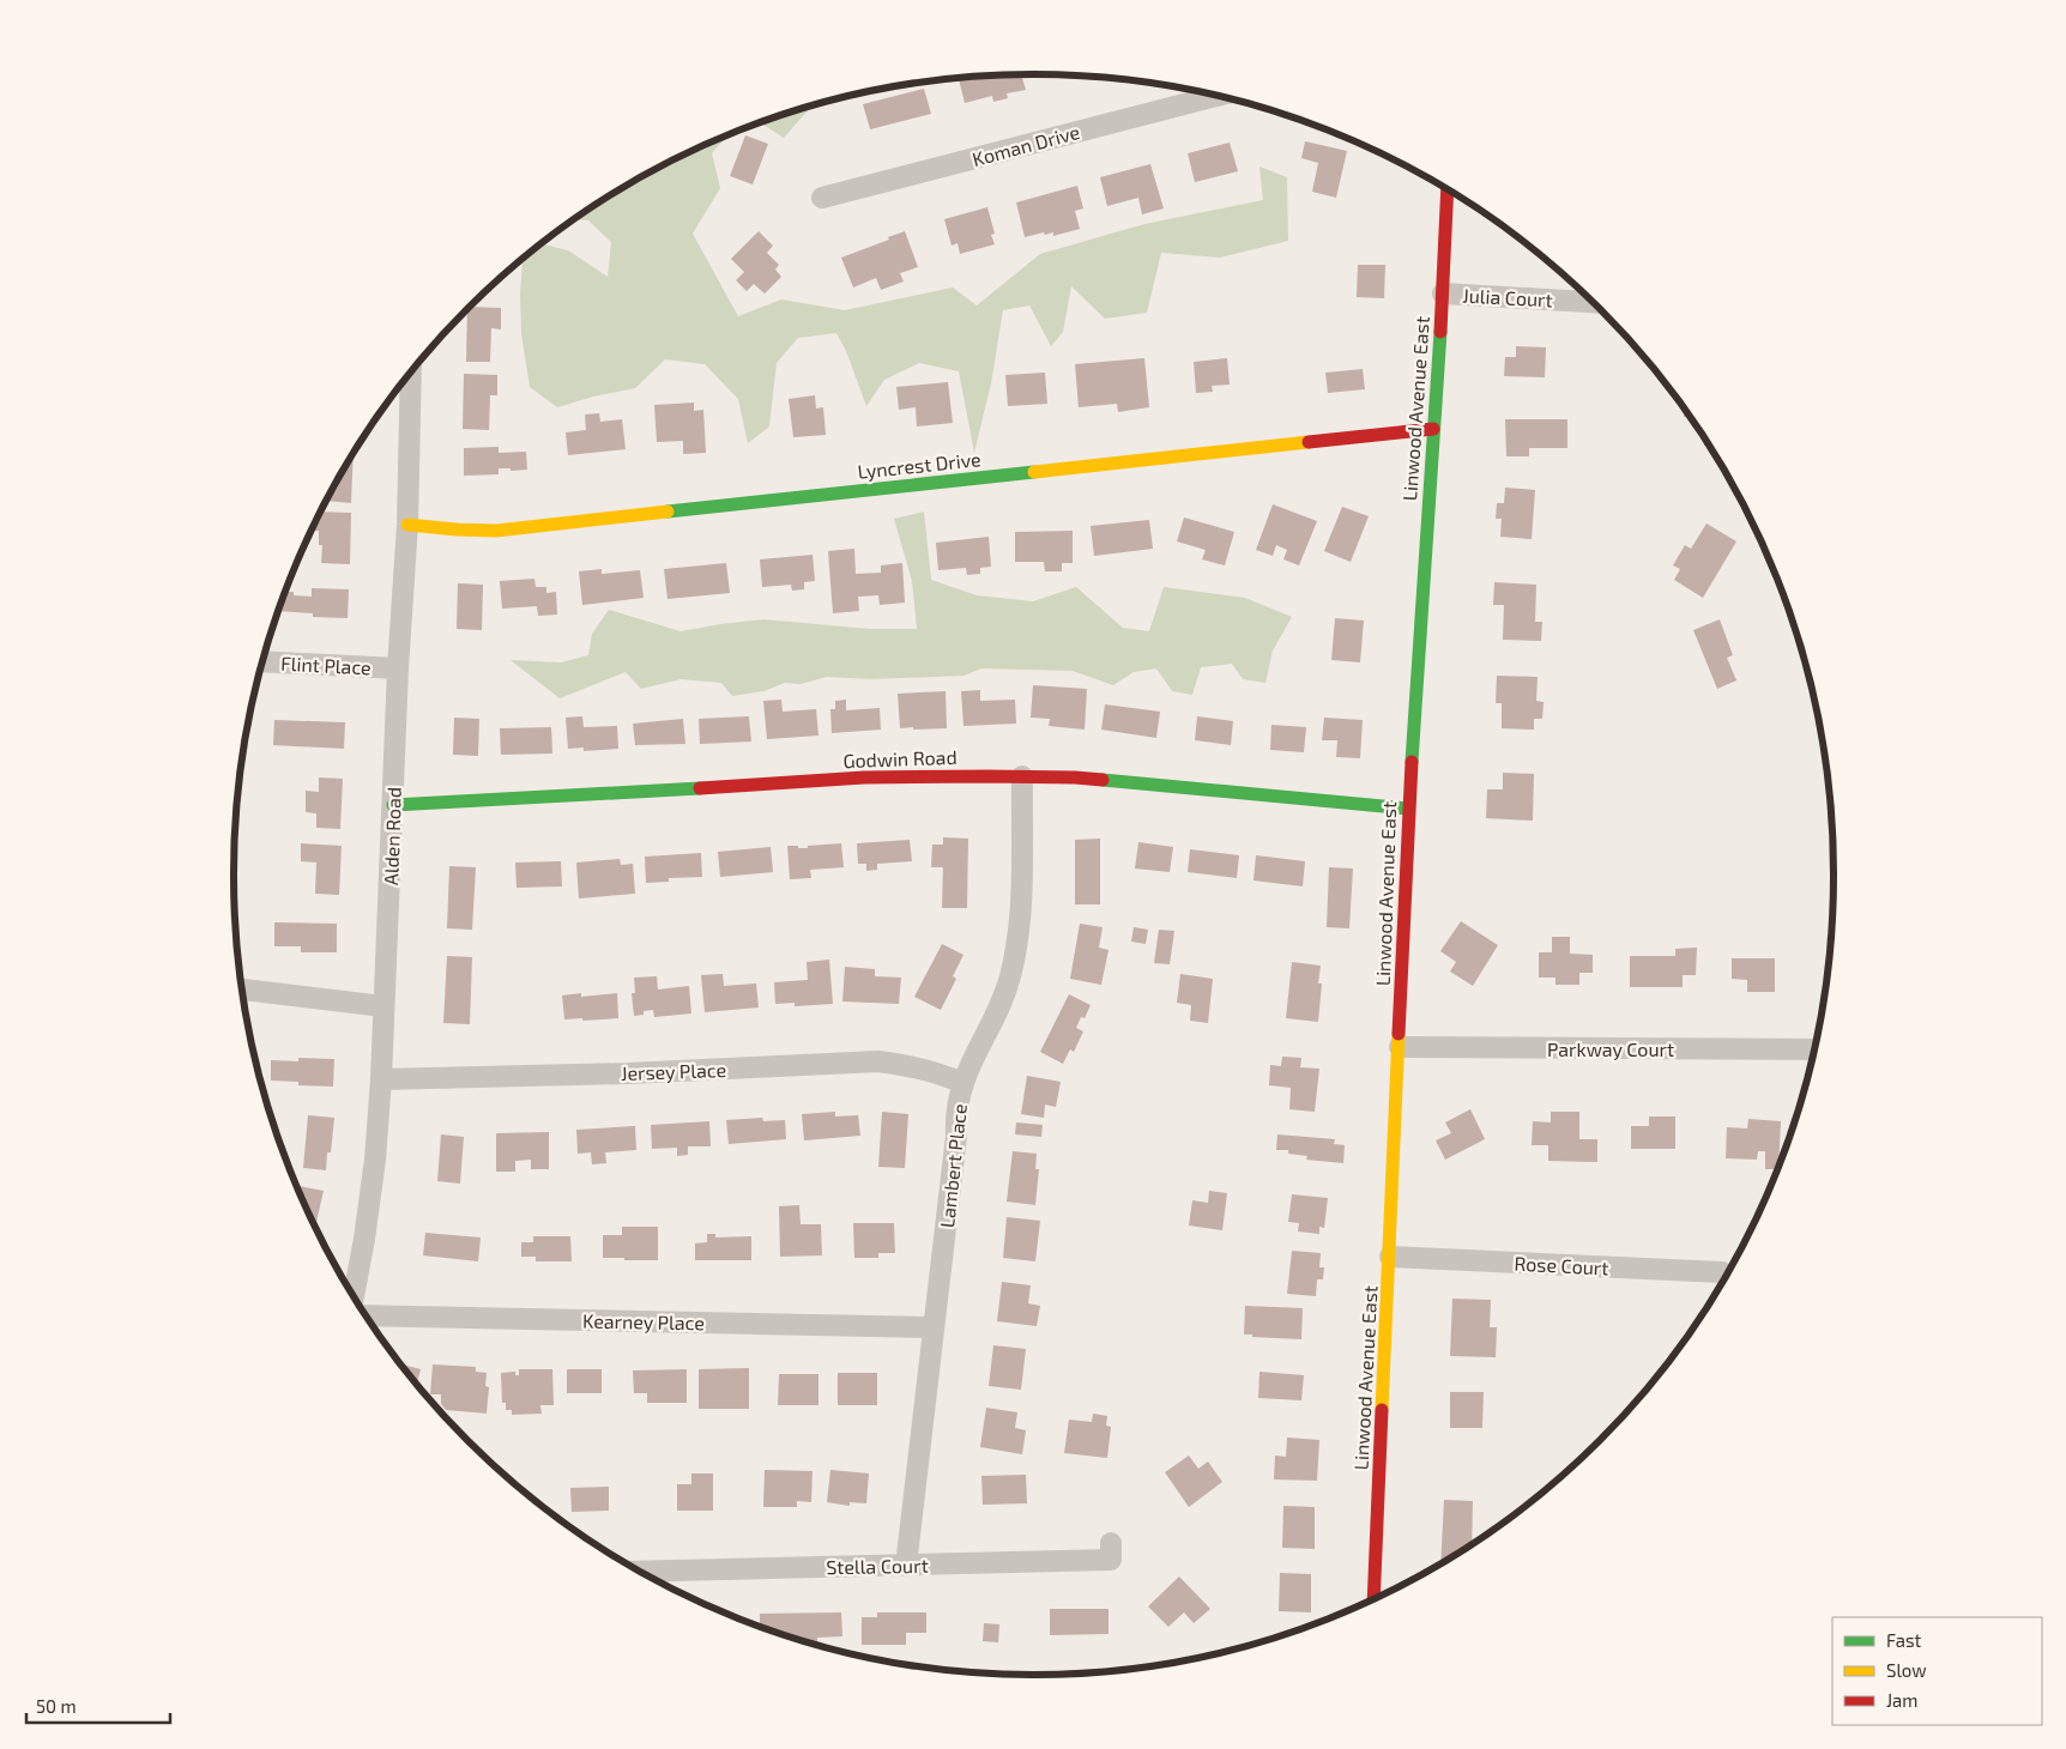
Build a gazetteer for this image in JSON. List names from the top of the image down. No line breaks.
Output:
{"streets":{"street":["Koman Drive","Julia Court","Linwood Avenue East","Lyncrest Drive","Flint Place","Godwin Road","Alden Road","Parkway Court","Jersey Place","Lambert Place","Rose Court","Kearney Place","Stella Court"]},"crossings":[["Julia Court","Linwood Avenue East"],["Linwood Avenue East","Lyncrest Drive"],["Linwood Avenue East","Godwin Road"],["Linwood Avenue East","Parkway Court"],["Linwood Avenue East","Rose Court"],["Lyncrest Drive","Alden Road"],["Flint Place","Alden Road"],["Godwin Road","Alden Road"],["Godwin Road","Lambert Place"],["Alden Road","Jersey Place"],["Jersey Place","Lambert Place"],["Lambert Place","Kearney Place"],["Lambert Place","Stella Court"]],"legend":["Fast","Slow","Jam"],"scale_bar":"50 m"}
